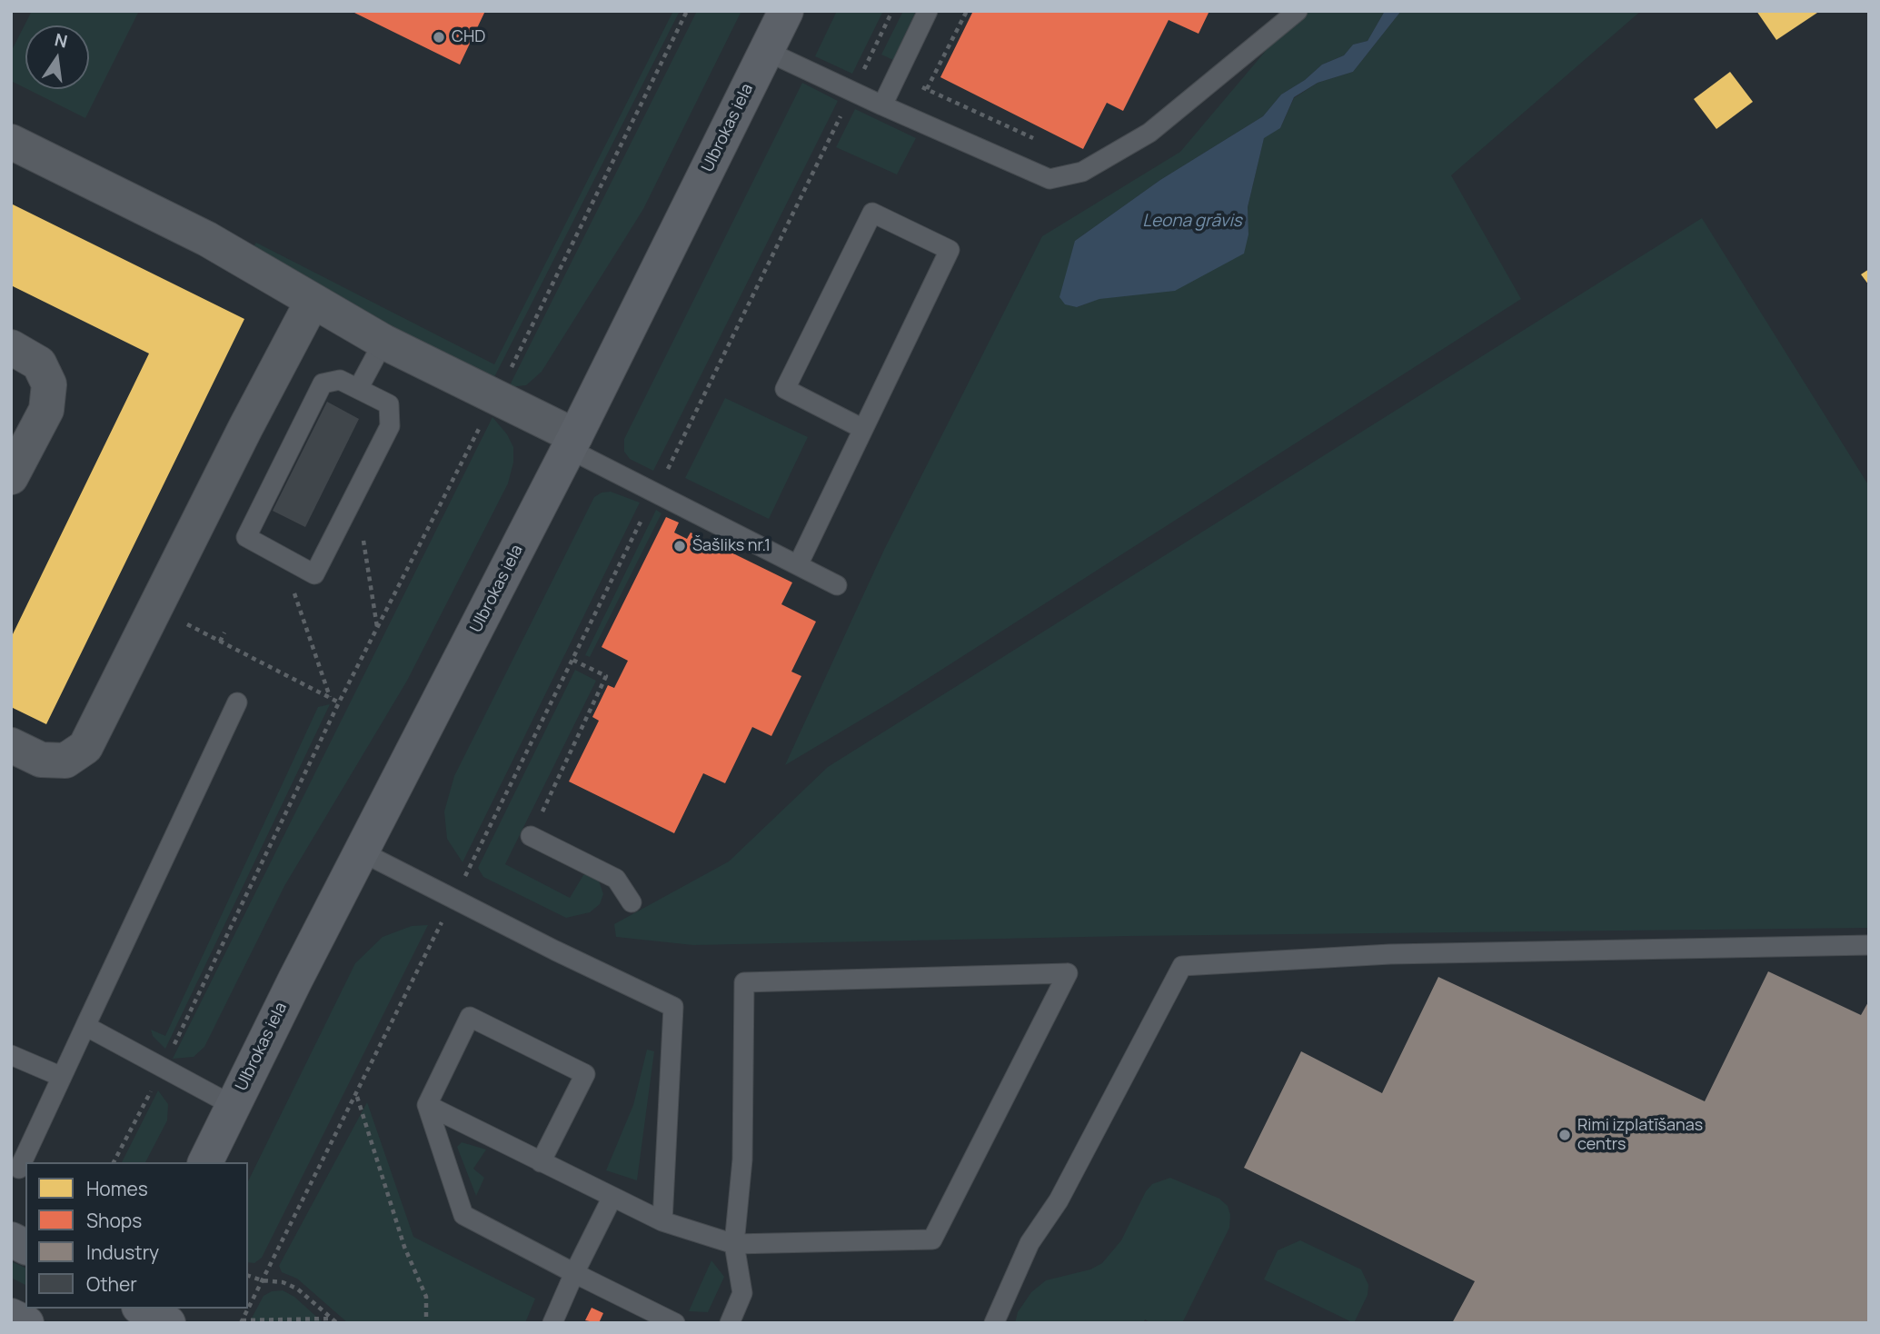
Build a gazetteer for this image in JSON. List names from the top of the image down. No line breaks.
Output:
{"streets":{"main road":["Ulbrokas iela"]},"water":["Leona grāvis"],"places":["CHD","Šašliks nr.1","Rimi izplatīšanas centrs"],"legend":["Homes","Shops","Industry","Other"],"north":"top"}
